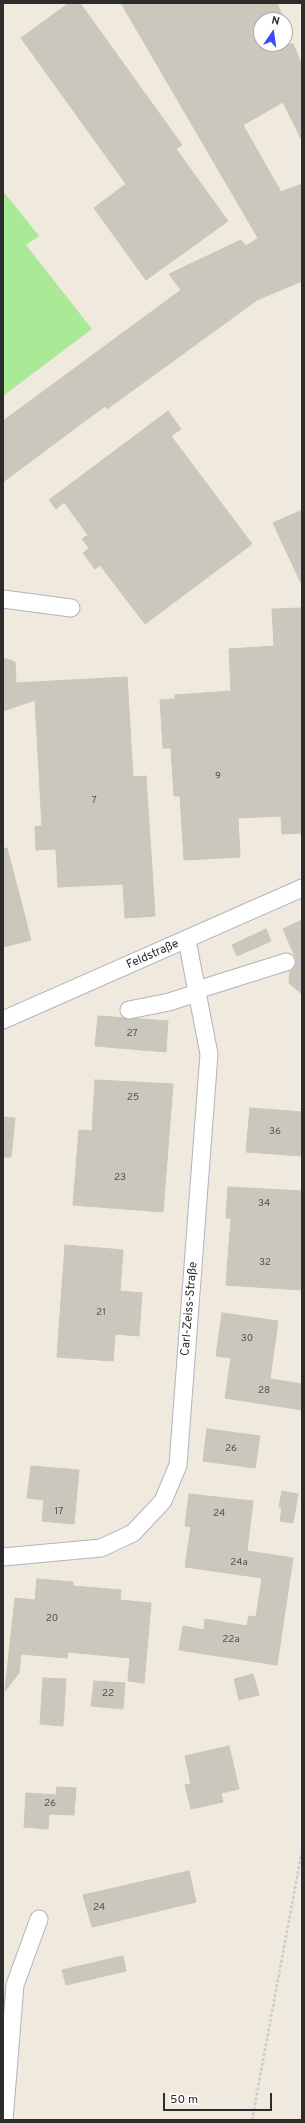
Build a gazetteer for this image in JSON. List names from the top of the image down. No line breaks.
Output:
{"streets":{"street":["Feldstraße","Carl-Zeiss-Straße"]},"crossings":[["Feldstraße","Carl-Zeiss-Straße"]],"house_numbers":["9","7","27","25","36","23","34","32","21","30","28","26","17","24","24a","20","22a","22","26","24"],"scale_bar":"50 m","north":"top"}
